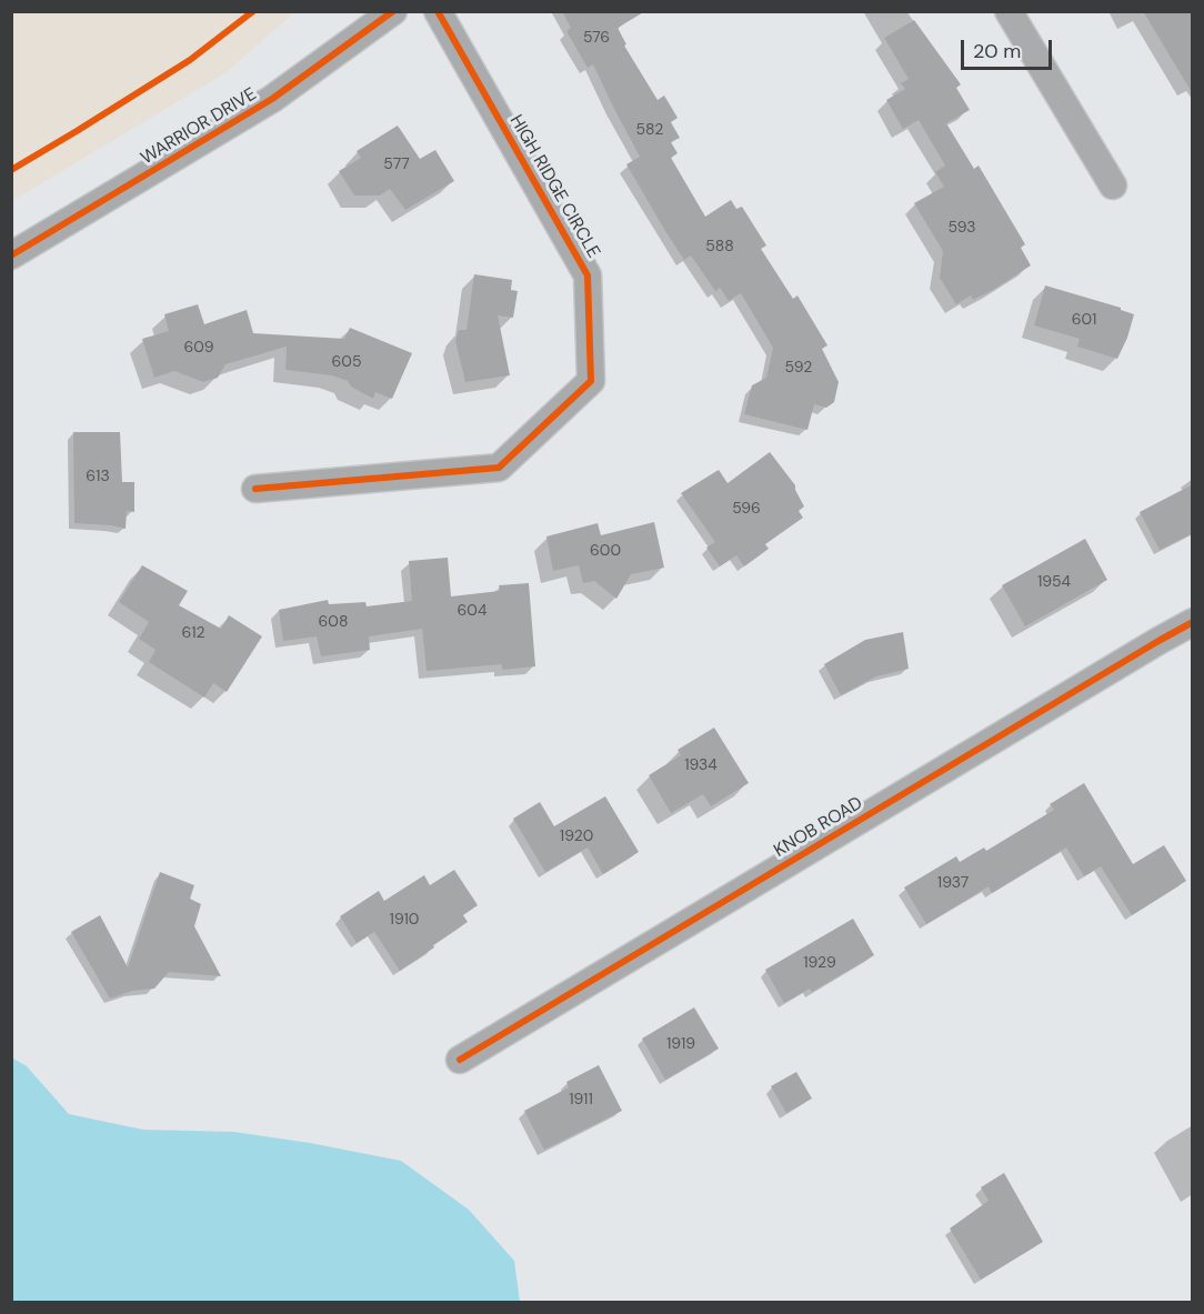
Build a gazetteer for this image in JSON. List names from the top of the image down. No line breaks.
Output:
{"streets":{"street":["WARRIOR DRIVE","HIGH RIDGE CIRCLE","KNOB ROAD"]},"house_numbers":["576","582","577","593","588","601","609","605","592","613","596","600","1954","604","608","612","1934","1920","1937","1910","1929","1919","1911"],"scale_bar":"20 m"}
